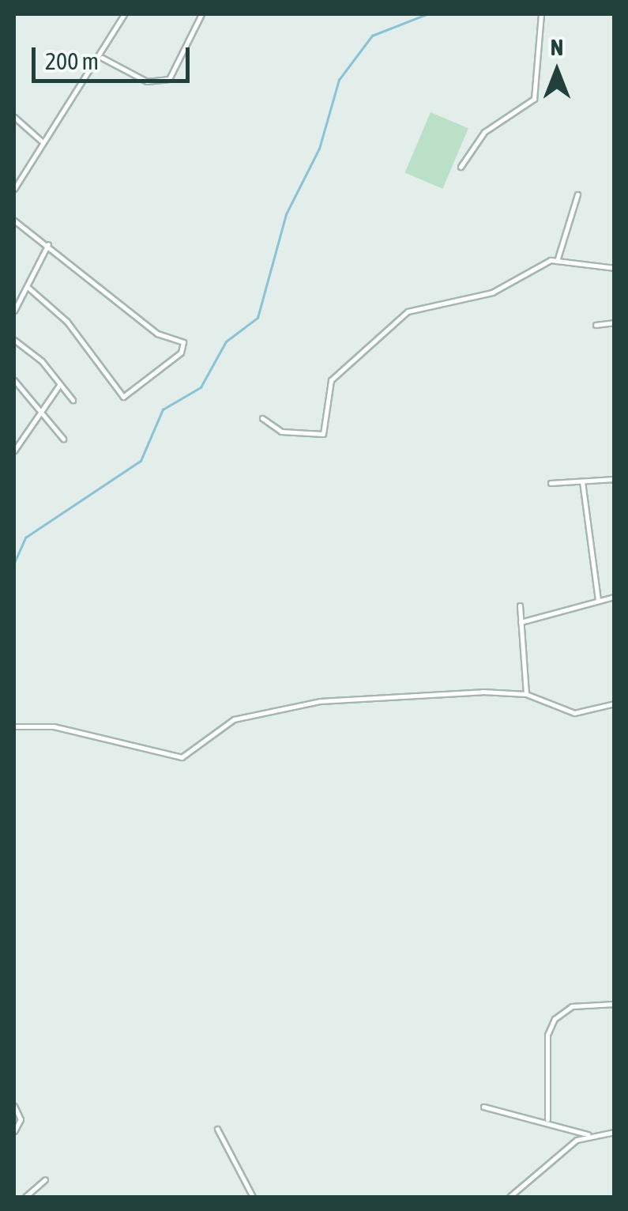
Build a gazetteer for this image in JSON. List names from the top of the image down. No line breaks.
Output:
{"scale_bar":"200 m","north":"top"}
